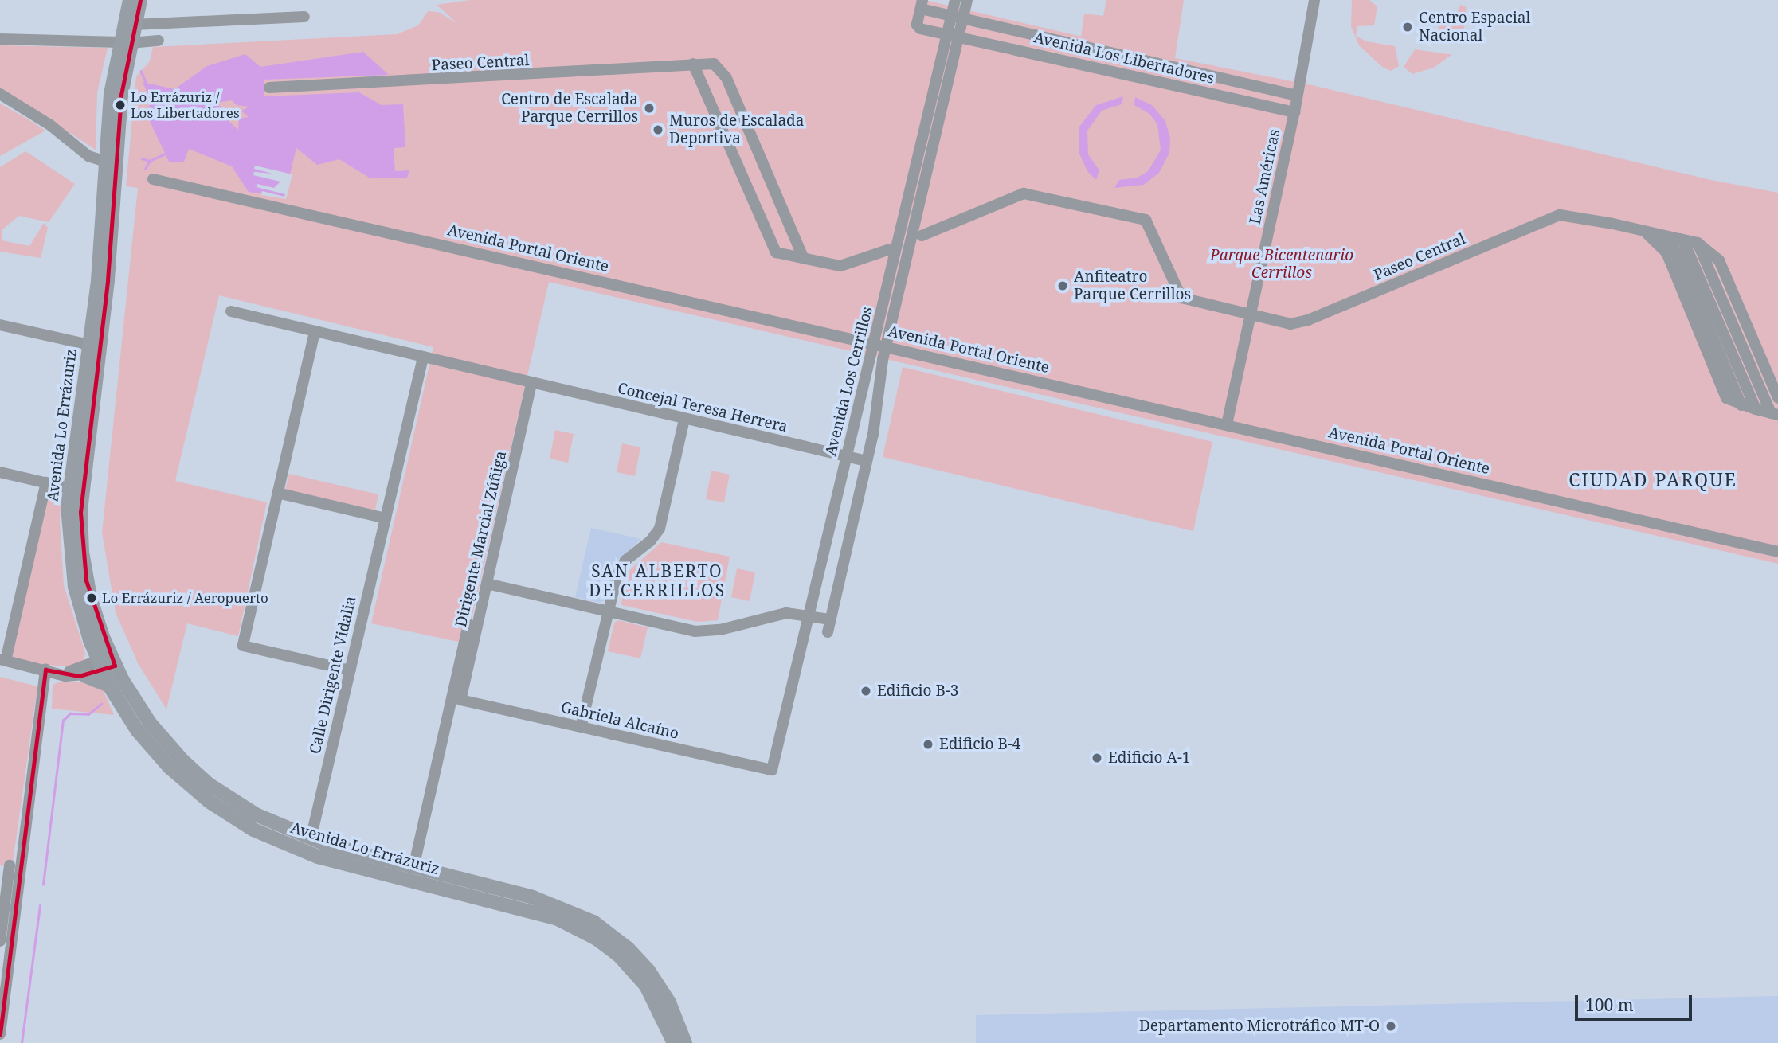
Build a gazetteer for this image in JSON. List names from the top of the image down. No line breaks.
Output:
{"streets":{"main road":["Avenida Lo Errázuriz"],"street":["Avenida Los Libertadores","Paseo Central","Las Américas","Avenida Portal Oriente","Avenida Los Cerrillos","Concejal Teresa Herrera","Dirigente Marcial Zúñiga","Calle Dirigente Vidalia","Gabriela Alcaíno"]},"crossings":[["Avenida Los Libertadores","Las Américas"],["Avenida Los Libertadores","Avenida Los Cerrillos"],["Paseo Central","Las Américas"],["Las Américas","Avenida Portal Oriente"],["Avenida Portal Oriente","Avenida Los Cerrillos"],["Avenida Los Cerrillos","Concejal Teresa Herrera"],["Avenida Los Cerrillos","Gabriela Alcaíno"],["Concejal Teresa Herrera","Dirigente Marcial Zúñiga"],["Concejal Teresa Herrera","Calle Dirigente Vidalia"],["Avenida Lo Errázuriz","Calle Dirigente Vidalia"],["Dirigente Marcial Zúñiga","Gabriela Alcaíno"]],"districts":["CIUDAD PARQUE","SAN ALBERTO DE CERRILLOS"],"parks":["Parque Bicentenario Cerrillos"],"places":["Centro Espacial Nacional","Lo Errázuriz / Los Libertadores","Centro de Escalada Parque Cerrillos","Muros de Escalada Deportiva","Anfiteatro Parque Cerrillos","Lo Errázuriz / Aeropuerto","Edificio B-3","Edificio B-4","Edificio A-1","Departamento Microtráfico MT-O"],"scale_bar":"100 m"}
